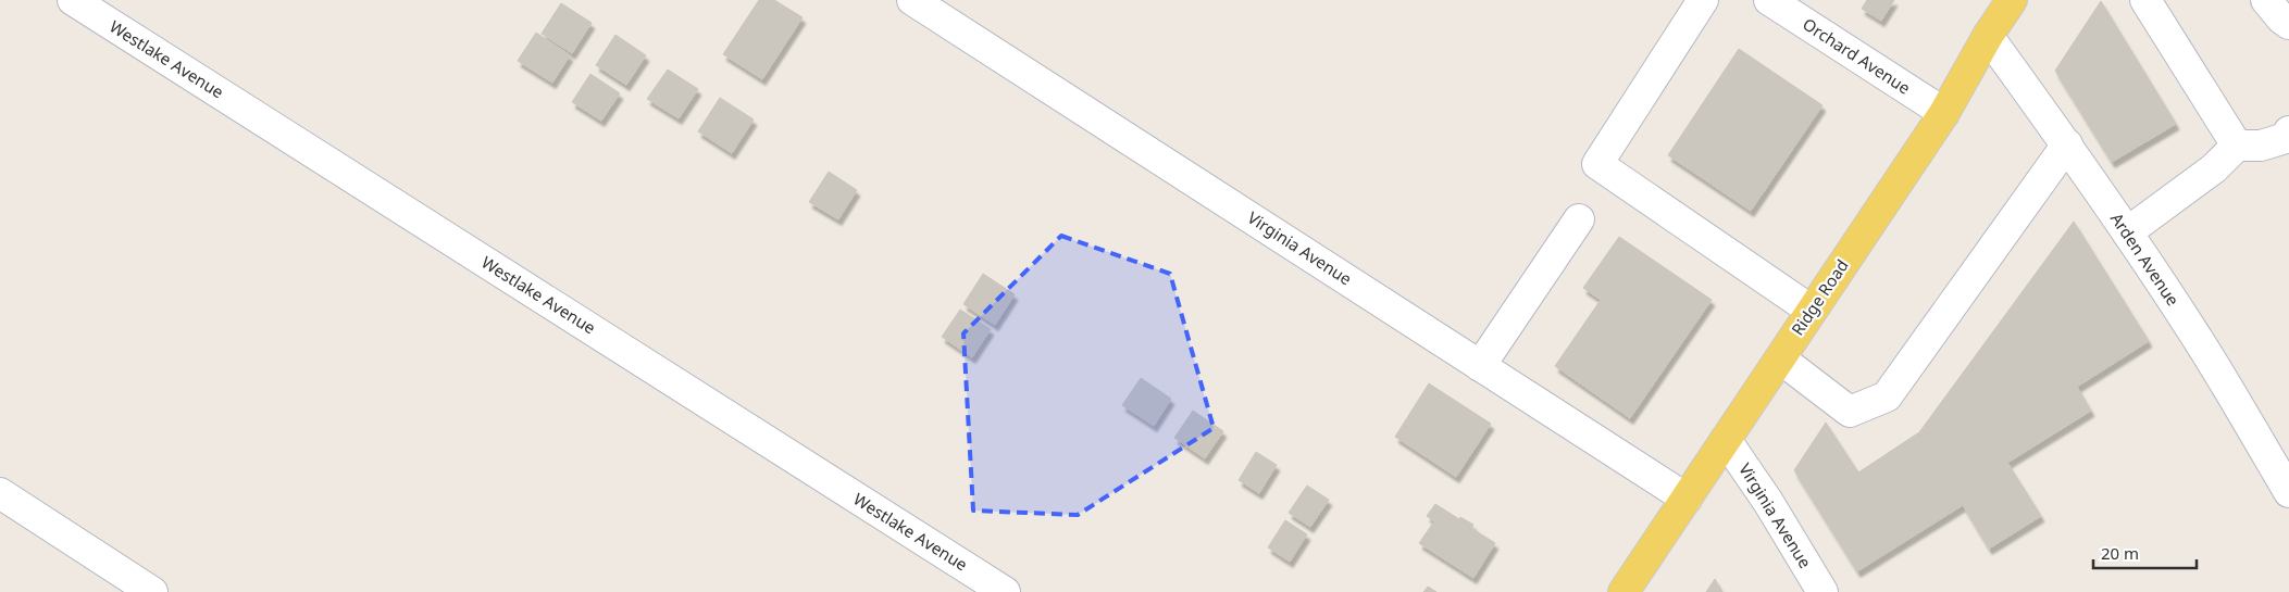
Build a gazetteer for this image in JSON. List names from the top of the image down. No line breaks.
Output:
{"streets":{"main road":["Ridge Road"],"street":["Orchard Avenue","Westlake Avenue","Virginia Avenue","Arden Avenue"]},"crossings":[["Orchard Avenue","Ridge Road"],["Virginia Avenue","Ridge Road"],["Arden Avenue","Ridge Road"]],"scale_bar":"20 m"}
